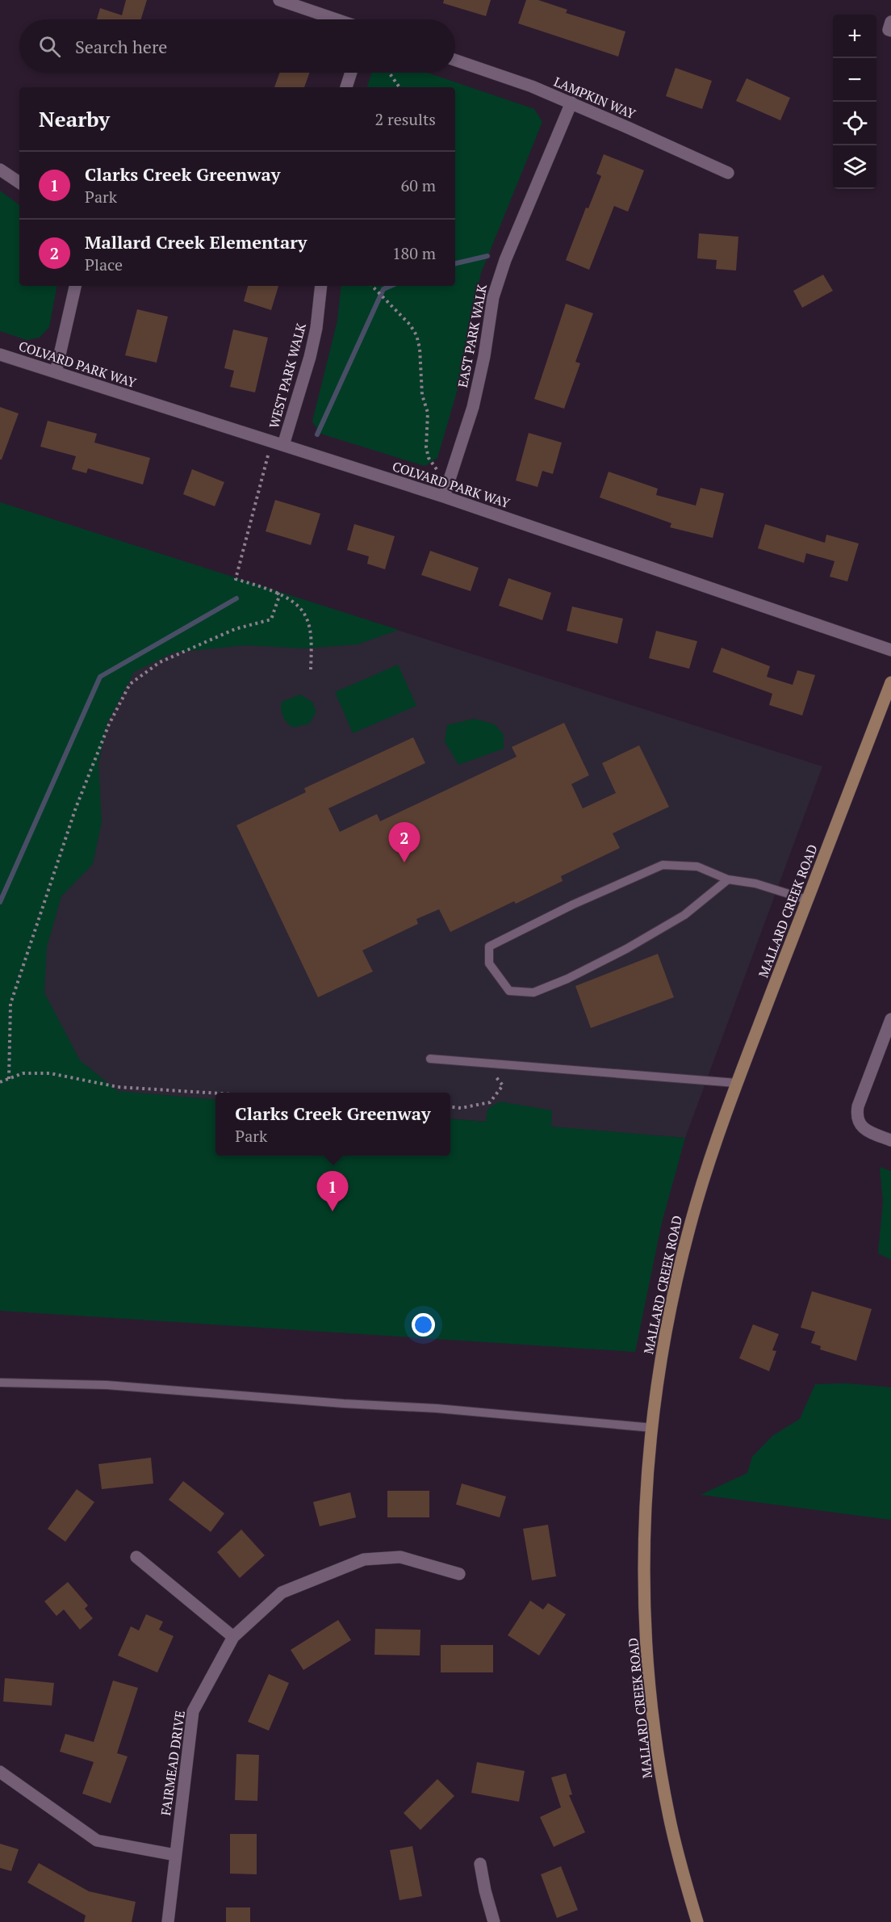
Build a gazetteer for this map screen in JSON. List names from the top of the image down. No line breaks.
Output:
{"streets":{"main road":["MALLARD CREEK ROAD"],"street":["LAMPKIN WAY","EAST PARK WALK","COLVARD PARK WAY","WEST PARK WALK","FAIRMEAD DRIVE"]},"crossings":[["LAMPKIN WAY","EAST PARK WALK"],["EAST PARK WALK","COLVARD PARK WAY"],["COLVARD PARK WAY","WEST PARK WALK"]],"page":{"map_buttons":["+","−"],"search":"Search here","heading":["Nearby","2 results"],"list":[{"mark":"1","name":"Clarks Creek Greenway","note":"Park","value":"60 m"},{"mark":"2","name":"Mallard Creek Elementary","note":"Place","value":"180 m"}],"pins":["2","1"],"popup":["Clarks Creek Greenway","Park"]}}
